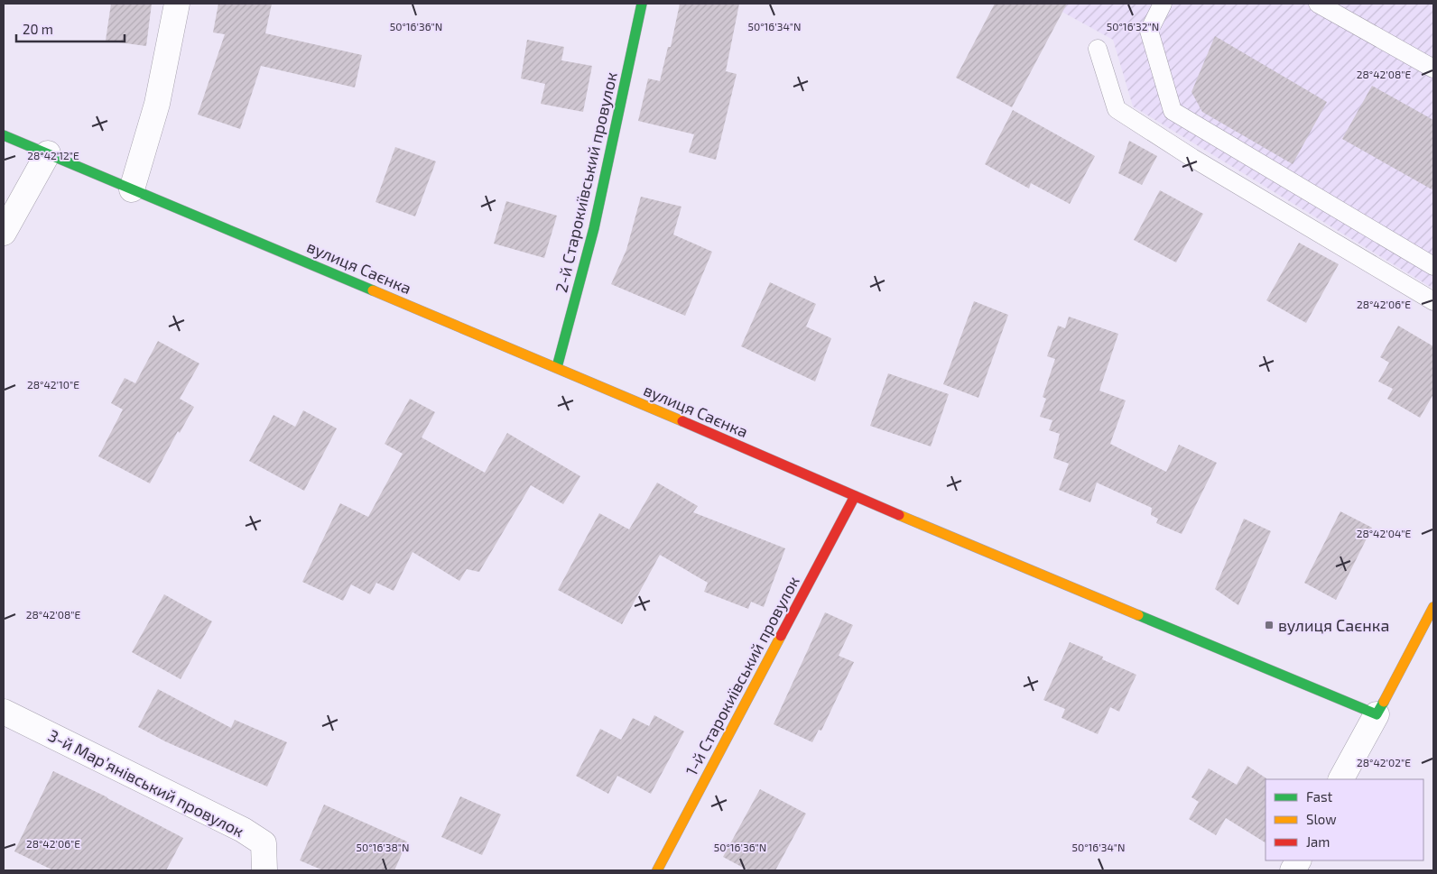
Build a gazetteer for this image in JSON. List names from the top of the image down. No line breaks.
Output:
{"streets":{"street":["2-й Старокиївський провулок","вулиця Саєнка","1-й Старокиївський провулок","3-й Марʼянівський провулок"]},"crossings":[["2-й Старокиївський провулок","вулиця Саєнка"],["вулиця Саєнка","1-й Старокиївський провулок"]],"places":{"transit":["вулиця Саєнка"]},"legend":["Fast","Slow","Jam"],"scale_bar":"20 m","coordinates":["50°16'36\"N","50°16'34\"N","50°16'32\"N","28°42'08\"E","28°42'12\"E","28°42'06\"E","28°42'10\"E","28°42'04\"E","28°42'02\"E","50°16'38\"N"]}
